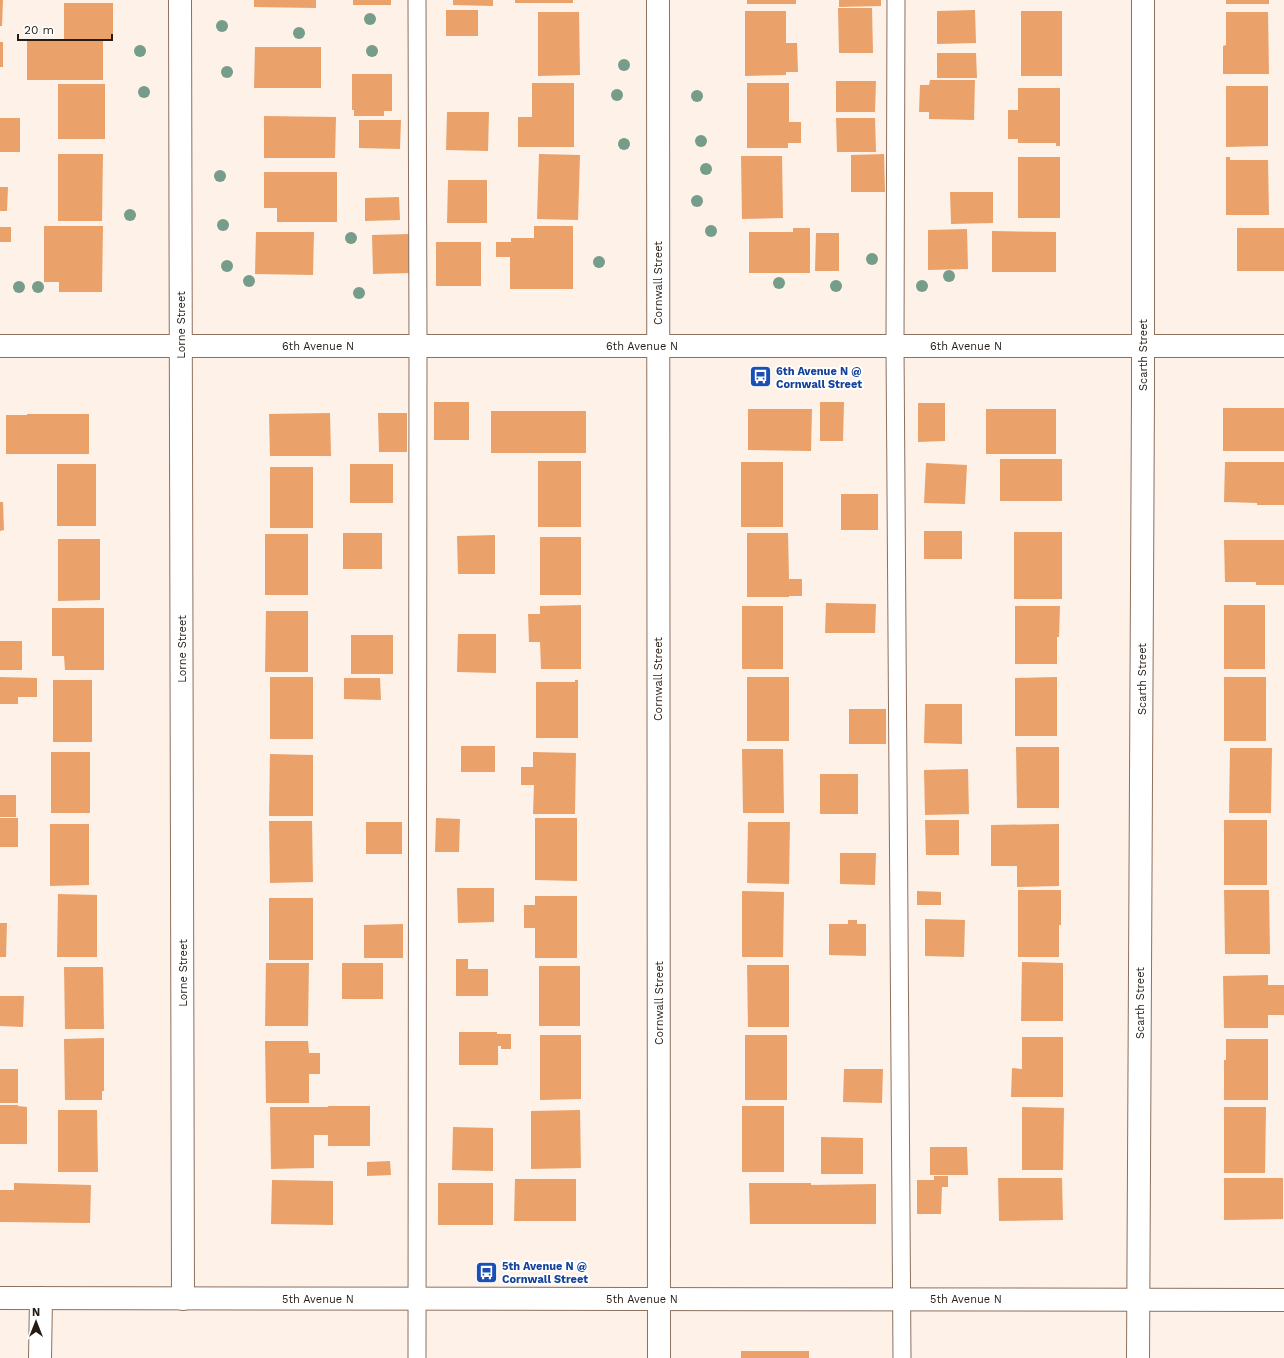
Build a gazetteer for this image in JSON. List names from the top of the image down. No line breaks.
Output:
{"streets":{"street":["Cornwall Street","Lorne Street","6th Avenue N","Scarth Street","5th Avenue N"]},"crossings":[["Cornwall Street","6th Avenue N"],["Cornwall Street","5th Avenue N"],["Lorne Street","6th Avenue N"],["Lorne Street","5th Avenue N"],["6th Avenue N","Scarth Street"],["Scarth Street","5th Avenue N"]],"places":{"bus stop":["6th Avenue N @ Cornwall Street","5th Avenue N @ Cornwall Street"]},"scale_bar":"20 m","north":"top"}
